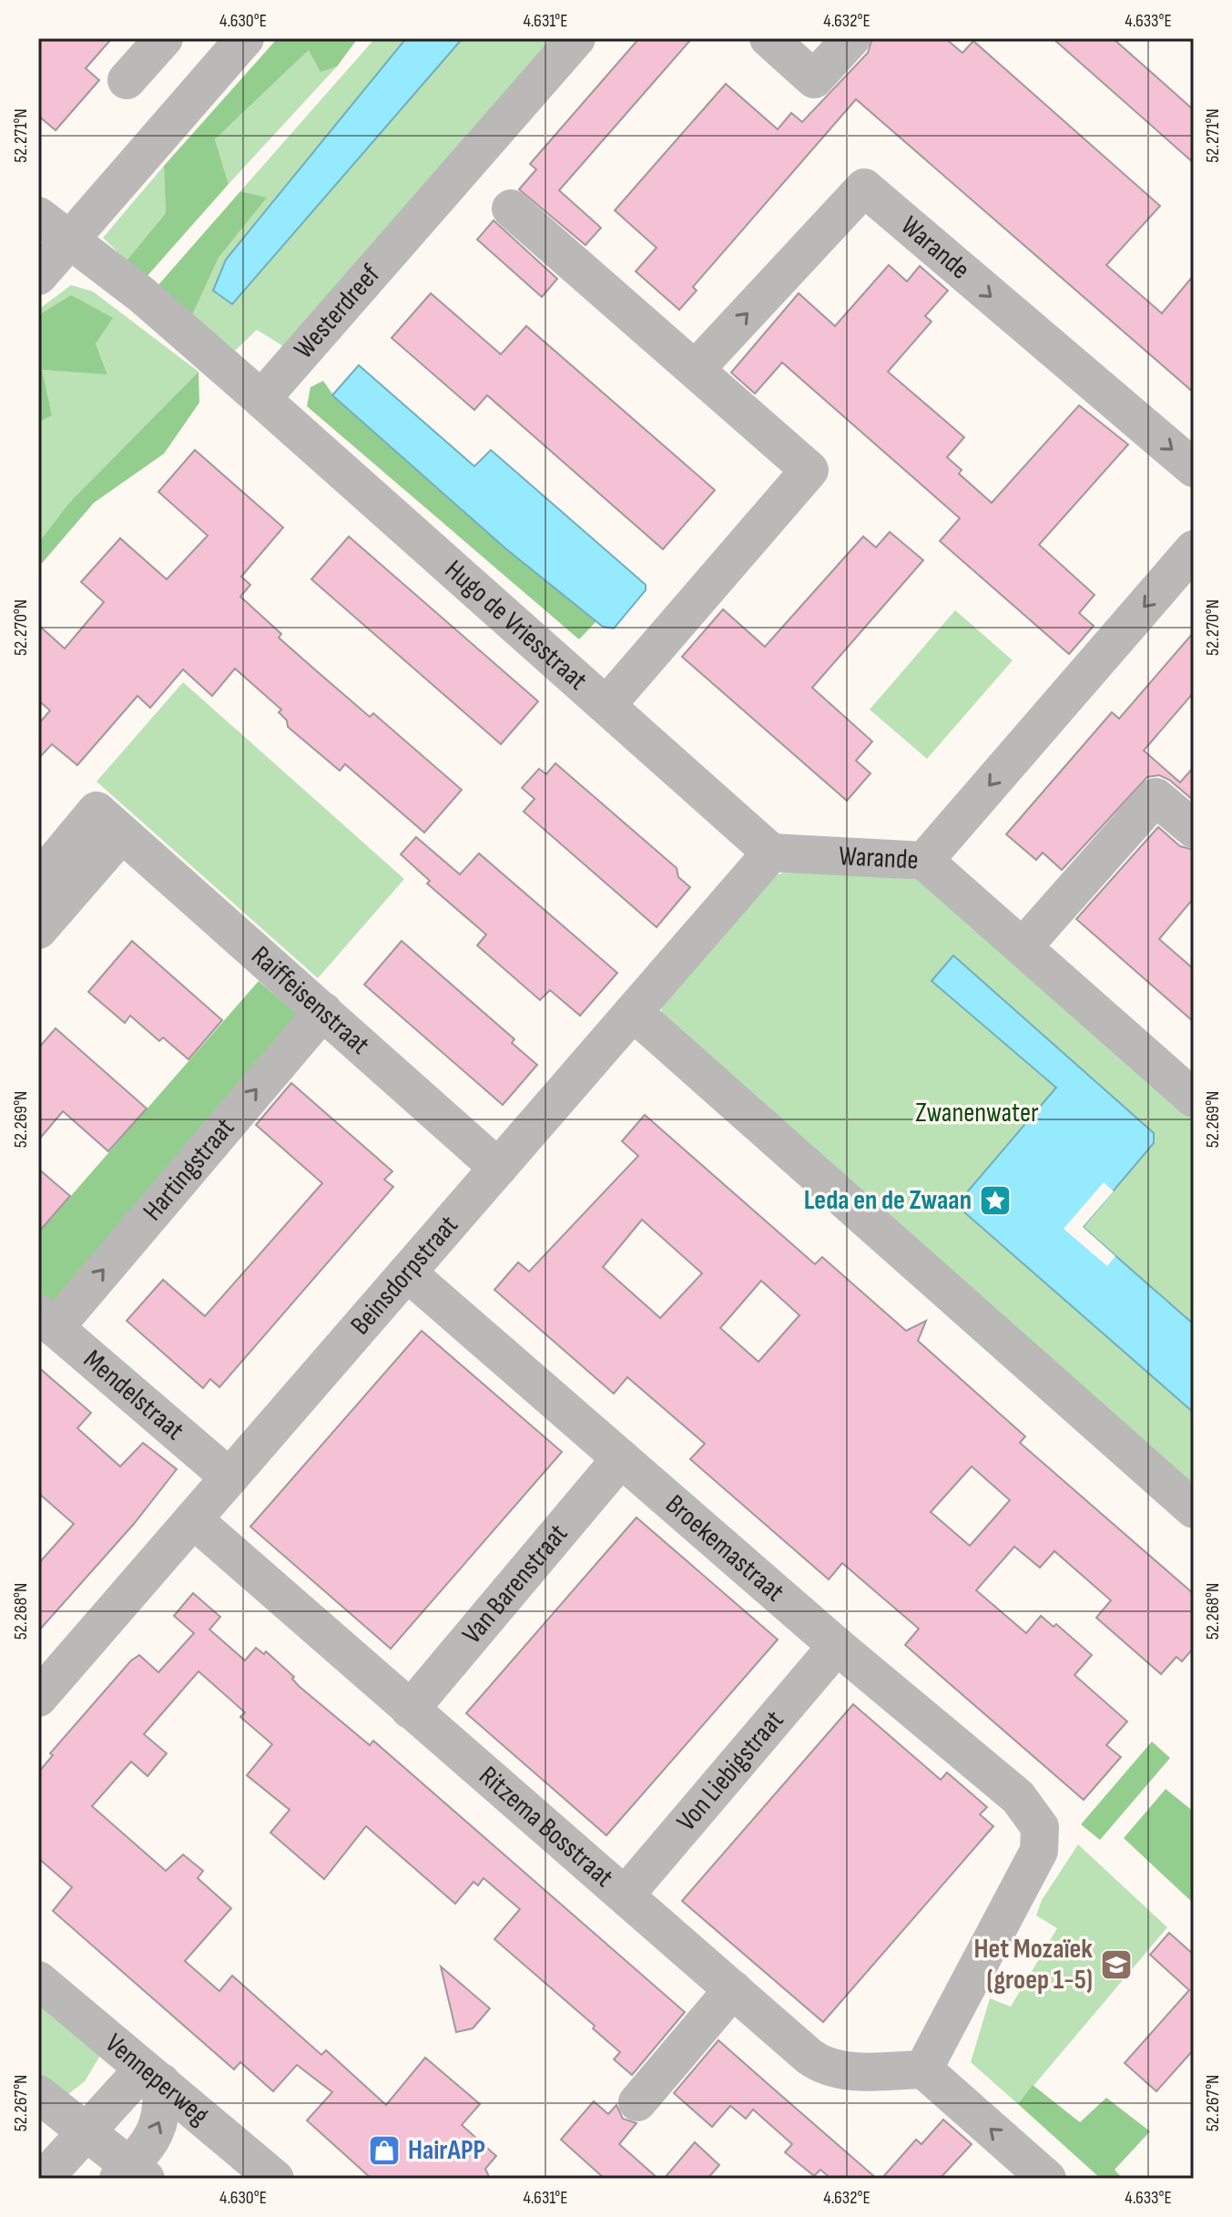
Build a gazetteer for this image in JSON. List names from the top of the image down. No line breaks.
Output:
{"streets":{"street":["Warande","Westerdreef","Hugo de Vriesstraat","Raiffeisenstraat","Hartingstraat","Beinsdorpstraat","Mendelstraat","Broekemastraat","Van Barenstraat","Von Liebigstraat","Ritzema Bosstraat","Venneperweg"]},"crossings":[["Warande","Hugo de Vriesstraat"],["Warande","Beinsdorpstraat"],["Westerdreef","Hugo de Vriesstraat"],["Hugo de Vriesstraat","Beinsdorpstraat"],["Raiffeisenstraat","Hartingstraat"],["Raiffeisenstraat","Beinsdorpstraat"],["Hartingstraat","Mendelstraat"],["Beinsdorpstraat","Mendelstraat"],["Beinsdorpstraat","Broekemastraat"],["Beinsdorpstraat","Ritzema Bosstraat"],["Broekemastraat","Van Barenstraat"],["Broekemastraat","Von Liebigstraat"],["Broekemastraat","Ritzema Bosstraat"],["Van Barenstraat","Ritzema Bosstraat"],["Von Liebigstraat","Ritzema Bosstraat"]],"parks":["Zwanenwater"],"places":{"place":["Leda en de Zwaan"],"school or university":["Het Mozaïek (groep 1-5)"],"shop":["HairAPP"]},"coordinates":["4.630°E","4.631°E","4.632°E","4.633°E","52.271°N","52.270°N","52.269°N","52.268°N","52.267°N"]}
